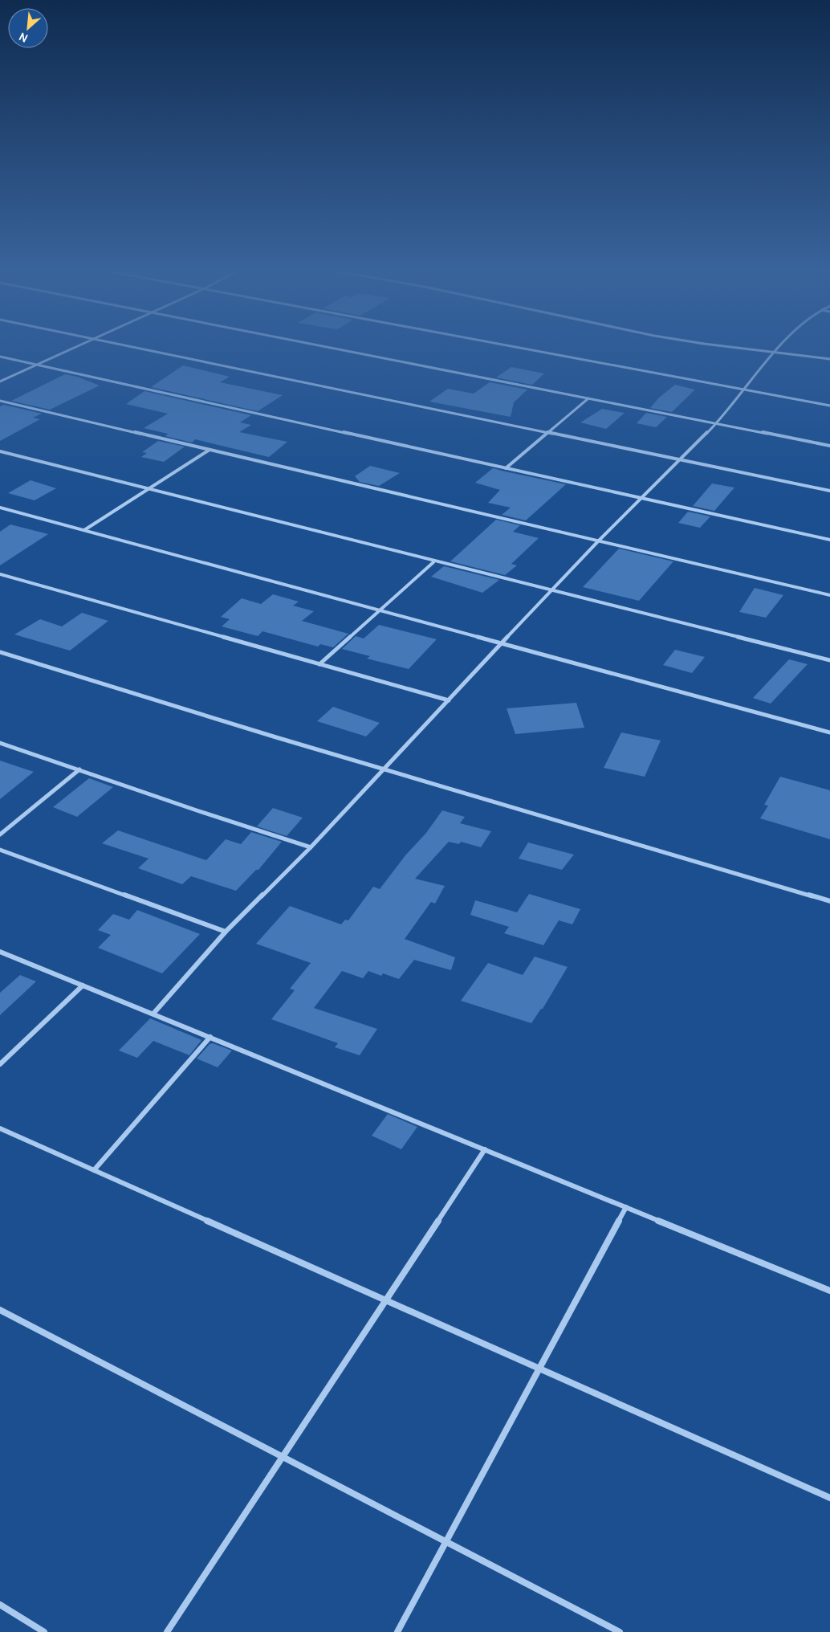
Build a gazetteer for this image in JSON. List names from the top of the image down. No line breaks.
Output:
{"north":"bottom left"}
